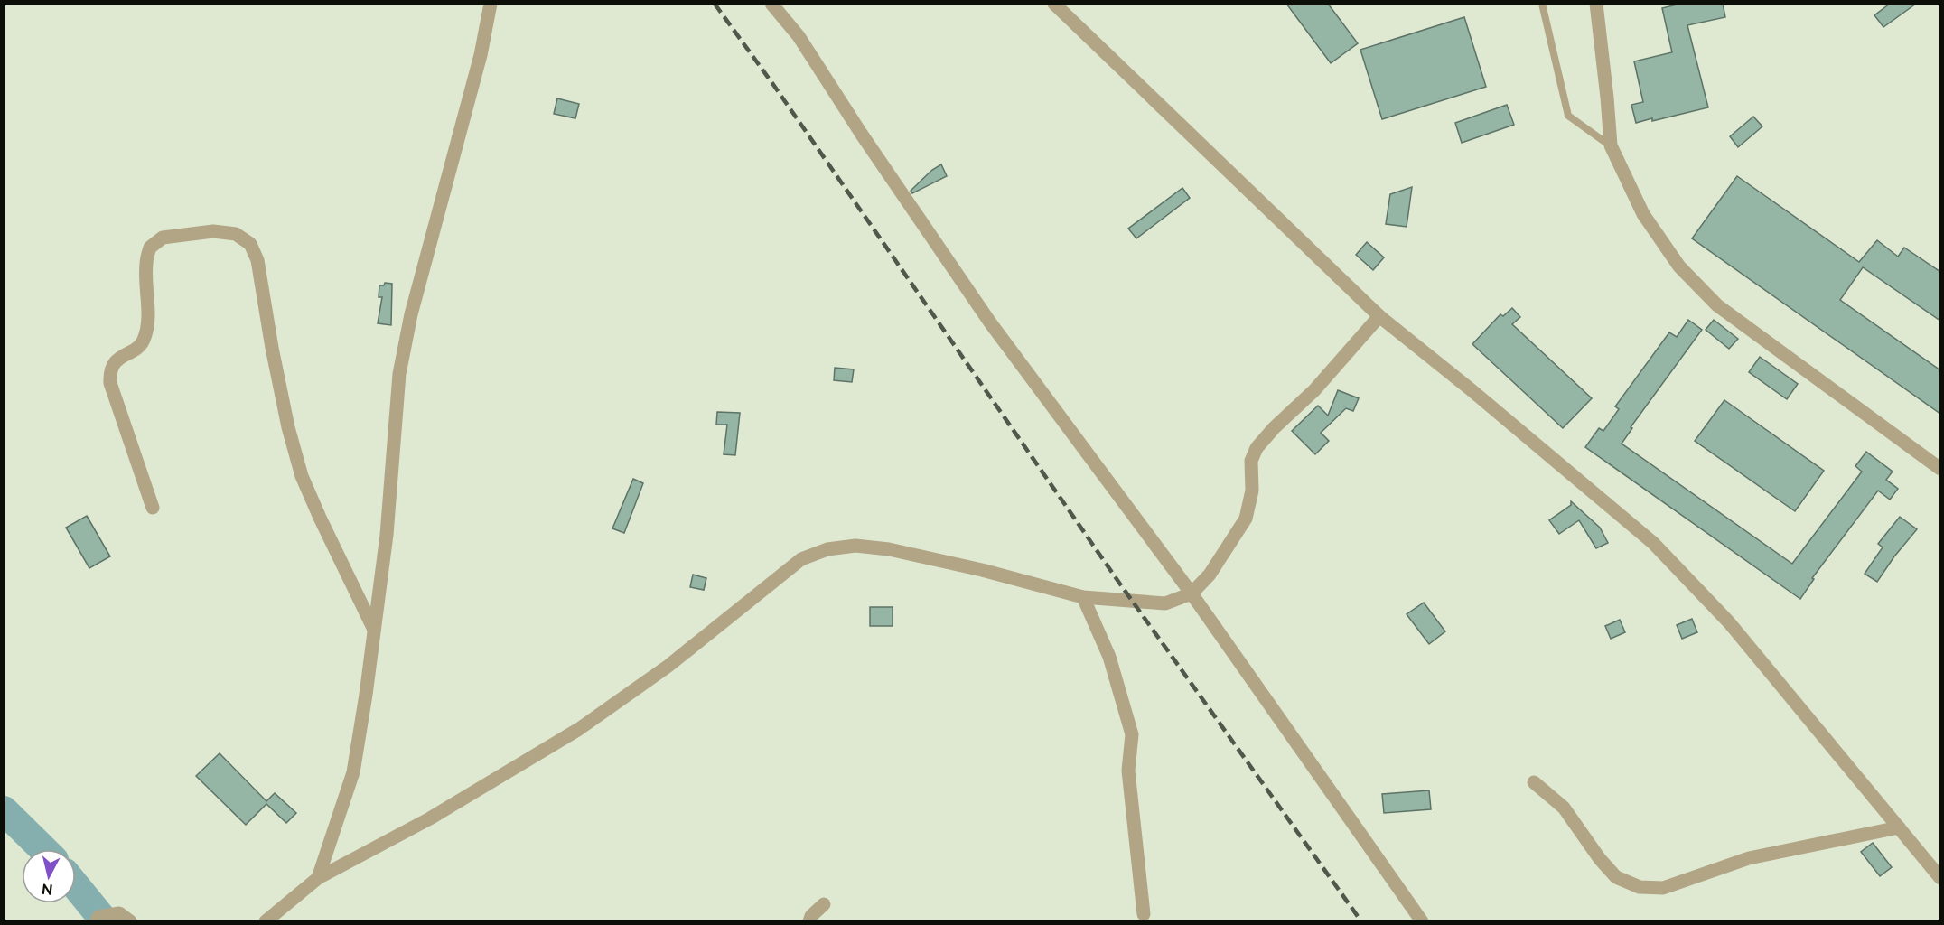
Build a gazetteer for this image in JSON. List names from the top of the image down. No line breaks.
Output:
{"north":"bottom"}
